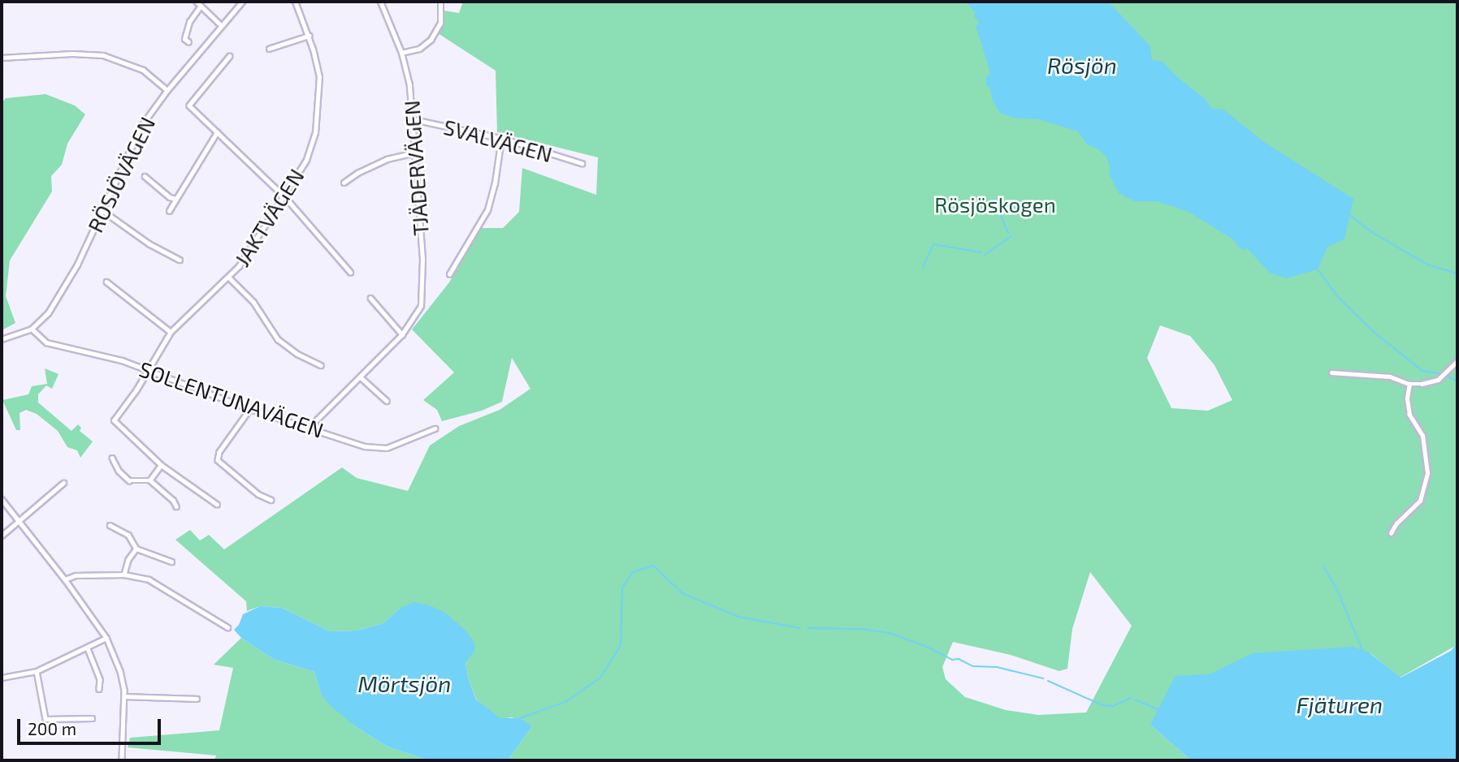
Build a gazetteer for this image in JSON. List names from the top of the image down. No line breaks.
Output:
{"streets":{"street":["SVALVÄGEN","TJÄDERVÄGEN","RÖSJÖVÄGEN","JAKTVÄGEN","SOLLENTUNAVÄGEN"]},"crossings":[["SVALVÄGEN","TJÄDERVÄGEN"],["TJÄDERVÄGEN","SOLLENTUNAVÄGEN"],["RÖSJÖVÄGEN","SOLLENTUNAVÄGEN"],["JAKTVÄGEN","SOLLENTUNAVÄGEN"]],"water":["Rösjön","Mörtsjön","Fjäturen"],"parks":["Rösjöskogen"],"scale_bar":"200 m"}
